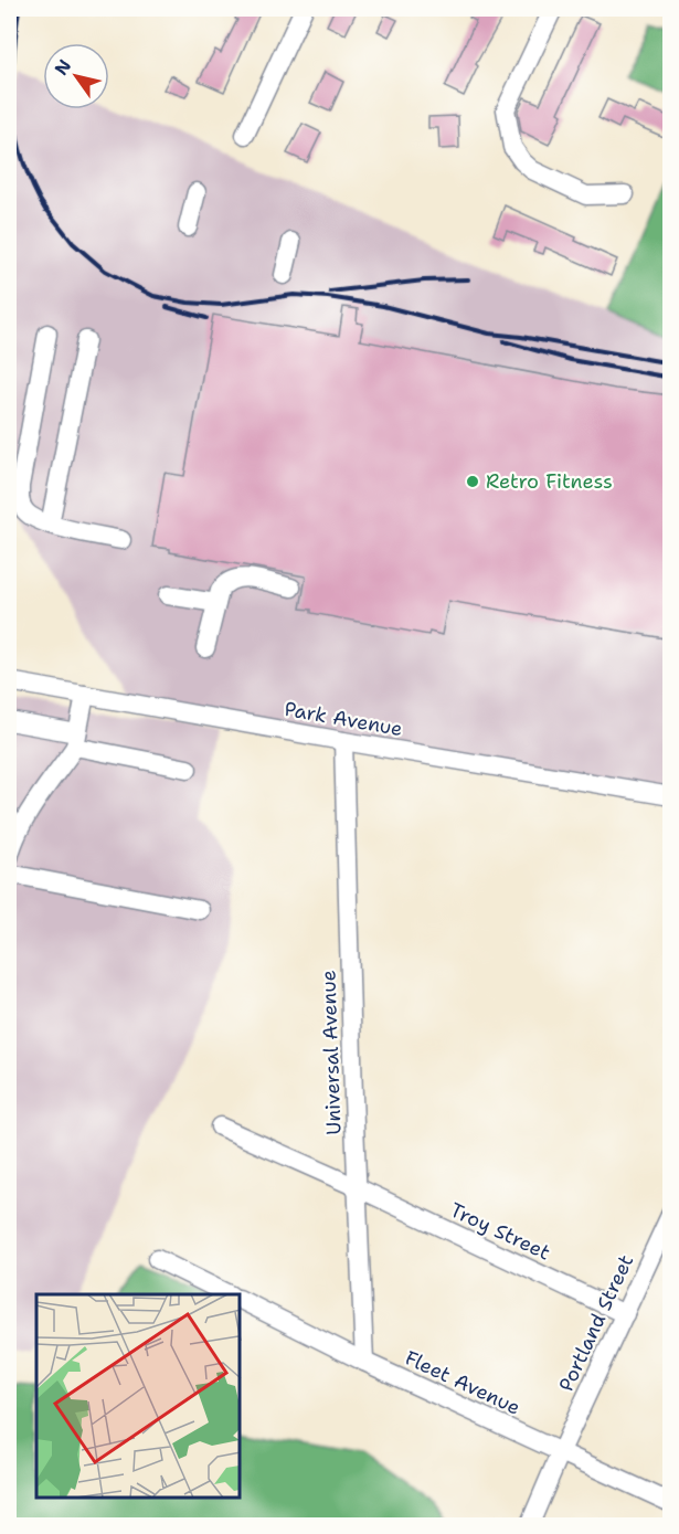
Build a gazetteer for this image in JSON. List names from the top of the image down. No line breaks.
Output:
{"streets":{"street":["Park Avenue","Universal Avenue","Troy Street","Portland Street","Fleet Avenue"]},"crossings":[["Park Avenue","Universal Avenue"],["Universal Avenue","Troy Street"],["Universal Avenue","Fleet Avenue"],["Troy Street","Portland Street"],["Portland Street","Fleet Avenue"]],"places":["Retro Fitness"],"north":"top left"}
